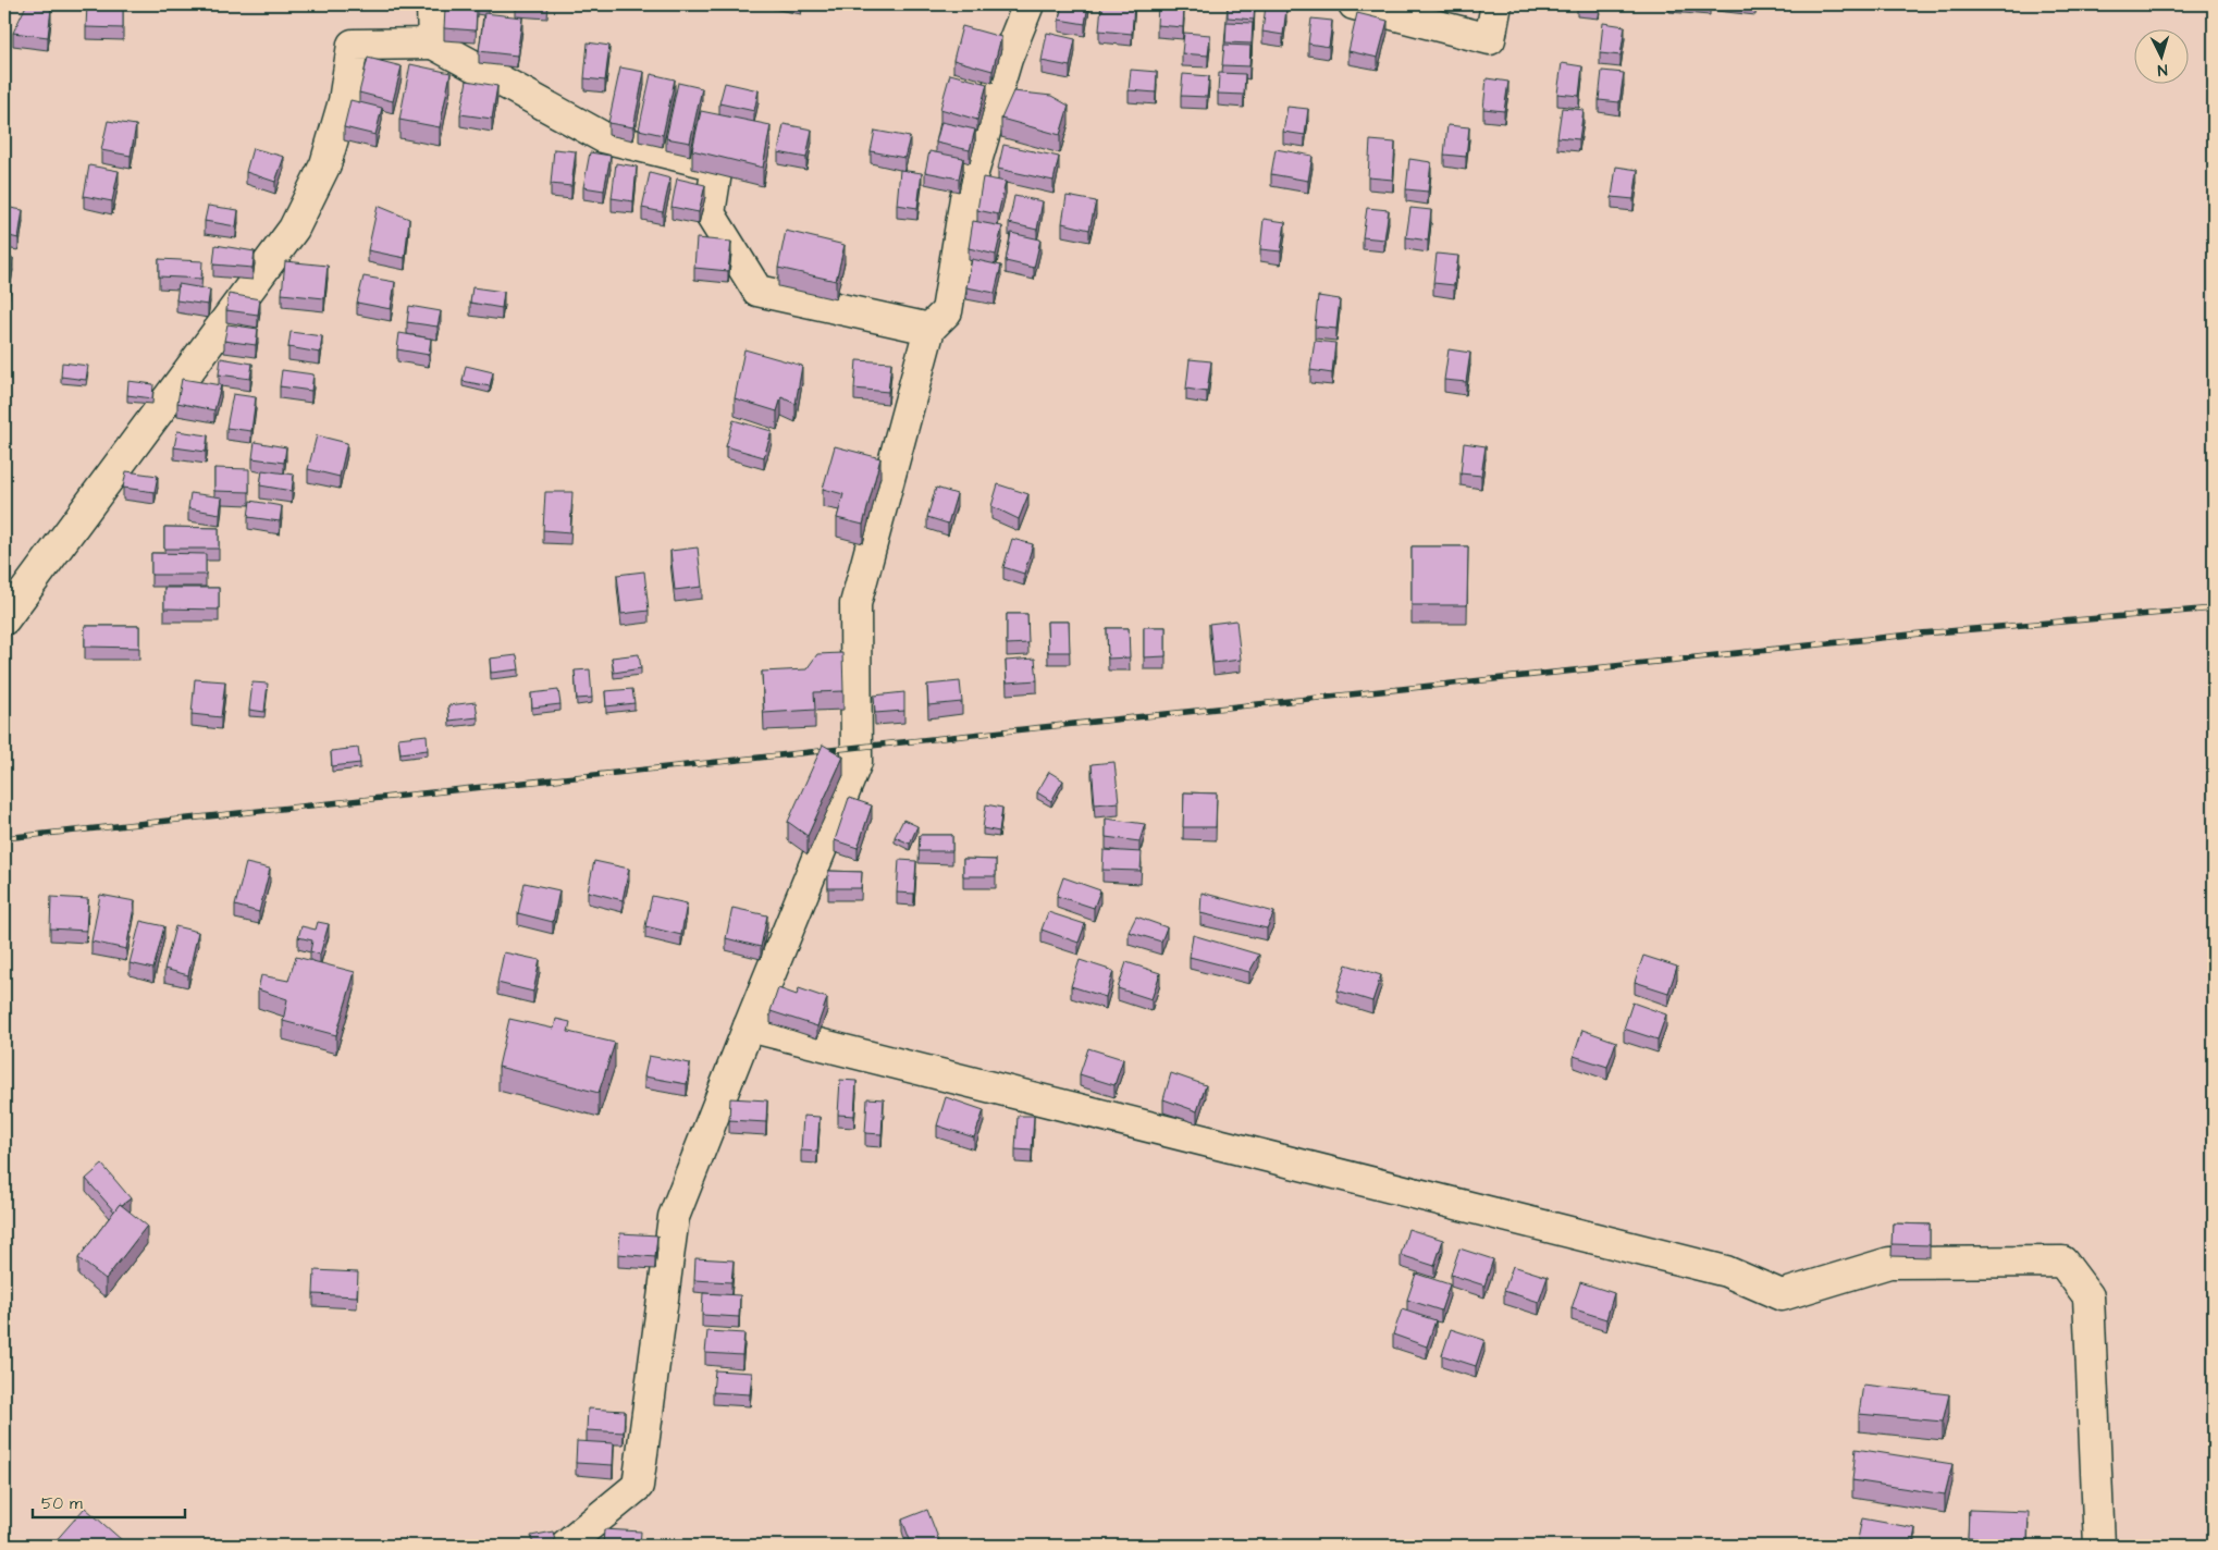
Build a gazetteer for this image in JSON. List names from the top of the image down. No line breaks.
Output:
{"scale_bar":"50 m","north":"bottom"}
